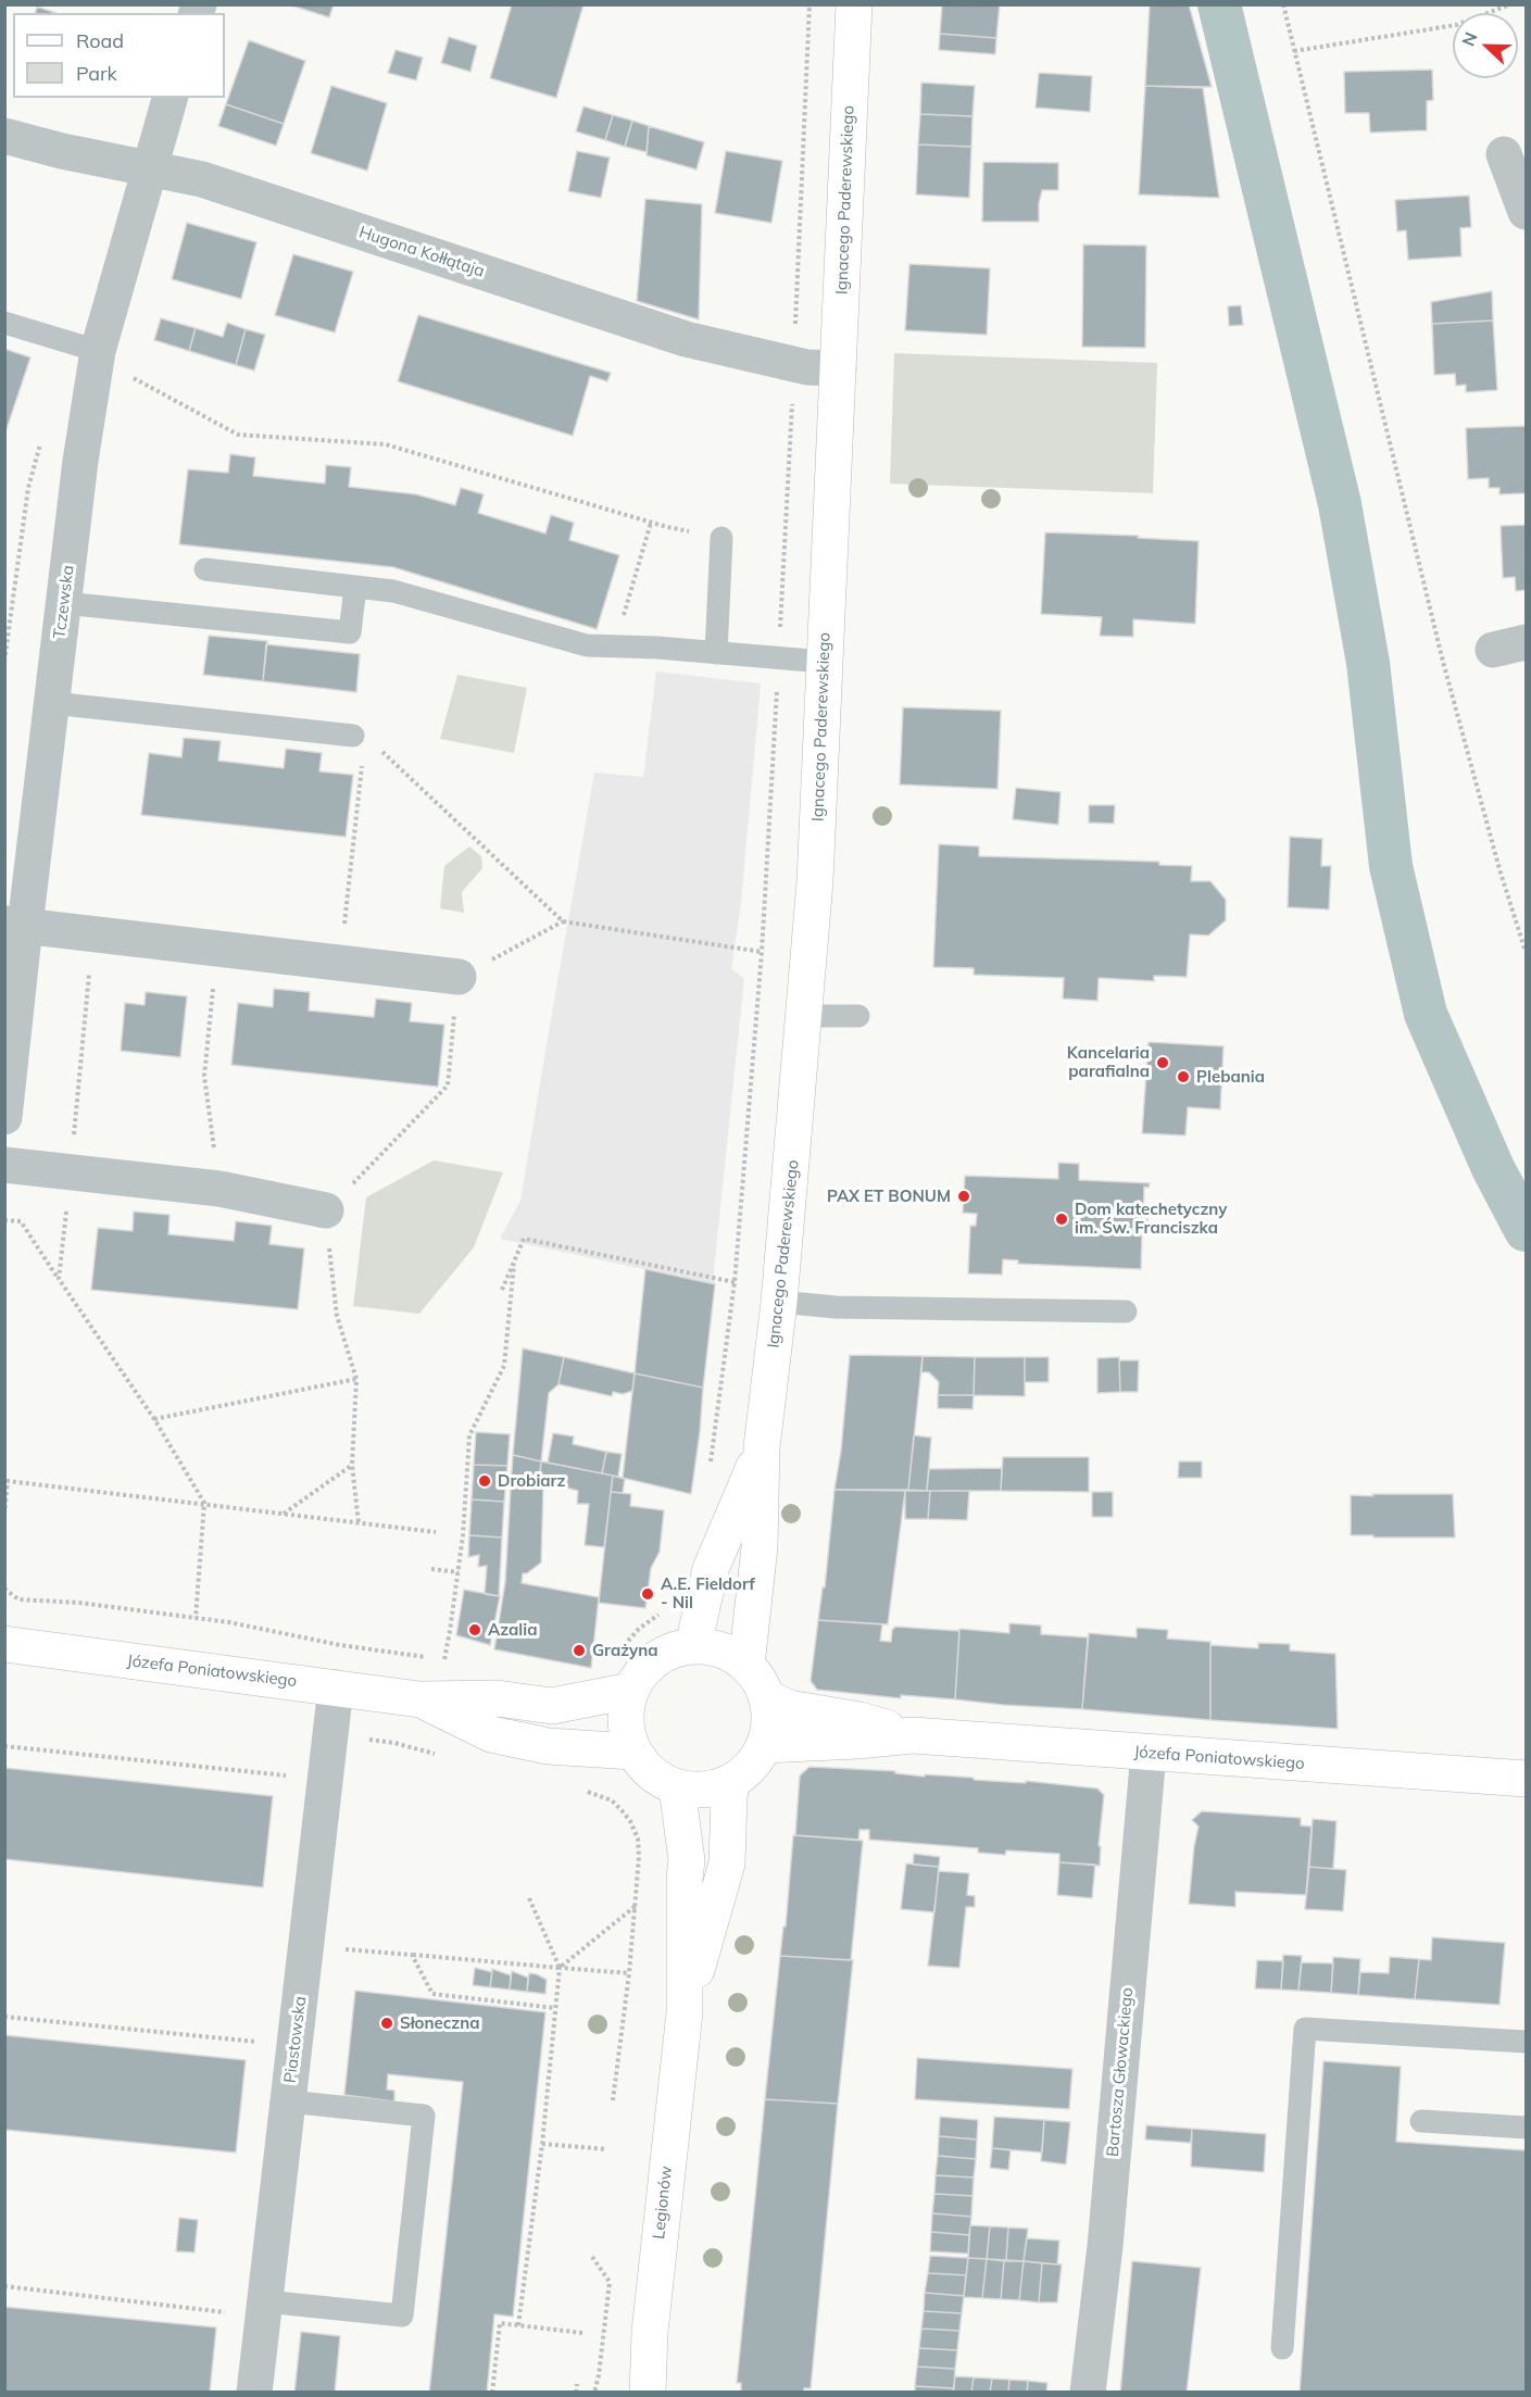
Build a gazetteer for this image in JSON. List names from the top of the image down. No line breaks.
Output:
{"streets":{"main road":["Ignacego Paderewskiego","Józefa Poniatowskiego","Legionów"],"street":["Hugona Kołłątaja","Tczewska","Piastowska","Bartosza Głowackiego"]},"crossings":[["Ignacego Paderewskiego","Hugona Kołłątaja"],["Ignacego Paderewskiego","Józefa Poniatowskiego"],["Ignacego Paderewskiego","Legionów"],["Hugona Kołłątaja","Tczewska"],["Józefa Poniatowskiego","Piastowska"],["Józefa Poniatowskiego","Bartosza Głowackiego"],["Józefa Poniatowskiego","Legionów"]],"places":["Kancelaria parafialna","Plebania","PAX ET BONUM","Dom katechetyczny im. Św. Franciszka","Drobiarz","A.E. Fieldorf - Nil","Azalia","Grażyna","Słoneczna"],"legend":["Road","Park"],"north":"left"}
